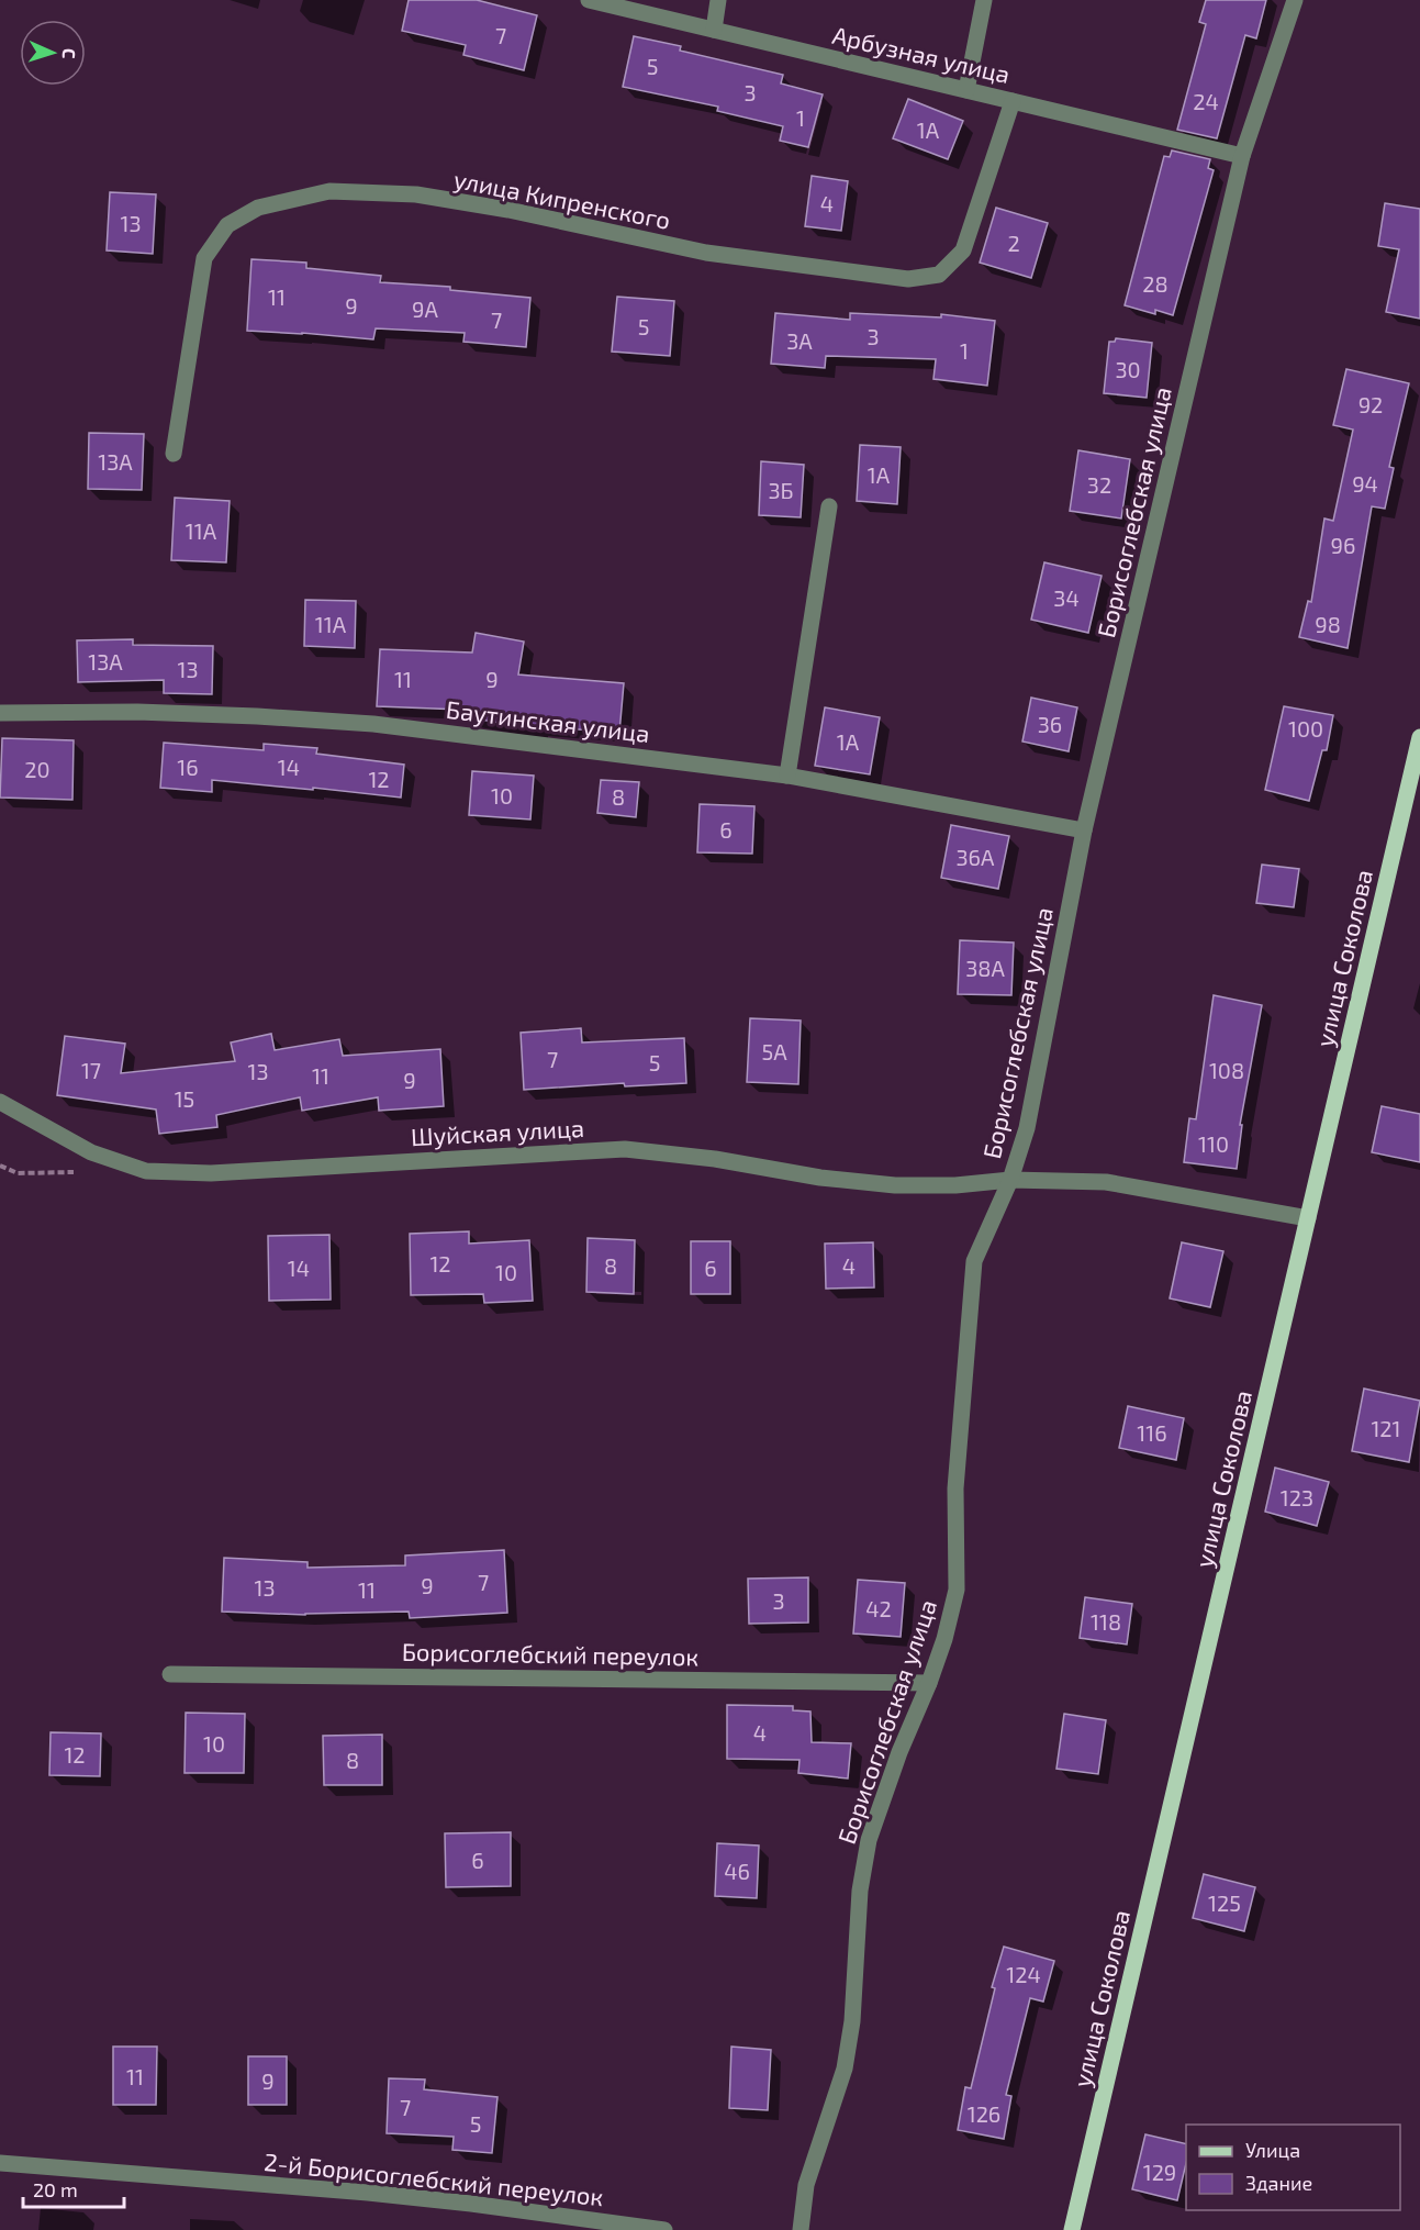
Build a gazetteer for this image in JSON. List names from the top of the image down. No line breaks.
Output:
{"streets":{"main road":["улица Соколова"],"street":["Арбузная улица","улица Кипренского","Борисоглебская улица","Баутинская улица","Шуйская улица","Борисоглебский переулок","2-й Борисоглебский переулок"]},"crossings":[["Арбузная улица","улица Кипренского"],["Арбузная улица","Борисоглебская улица"],["Борисоглебская улица","Баутинская улица"],["Борисоглебская улица","Шуйская улица"],["Борисоглебская улица","Борисоглебский переулок"],["улица Соколова","Шуйская улица"]],"house_numbers":["7","5","3","24","1","1А","4","13","2","28","11","9","9А","7","5","3","3А","1","30","92","13А","1А","94","32","3Б","11А","96","34","11А","98","13А","13","11","9","36","100","1А","16","14","20","12","10","8","6","36А","38А","5А","7","5","17","108","13","11","9","15","110","12","8","4","14","6","10","121","116","123","7","9","13","11","3","42","118","4","10","12","8","6","46","125","124","11","9","7","126","5","129"],"legend":["Улица","Здание"],"scale_bar":"20 m","north":"right"}
